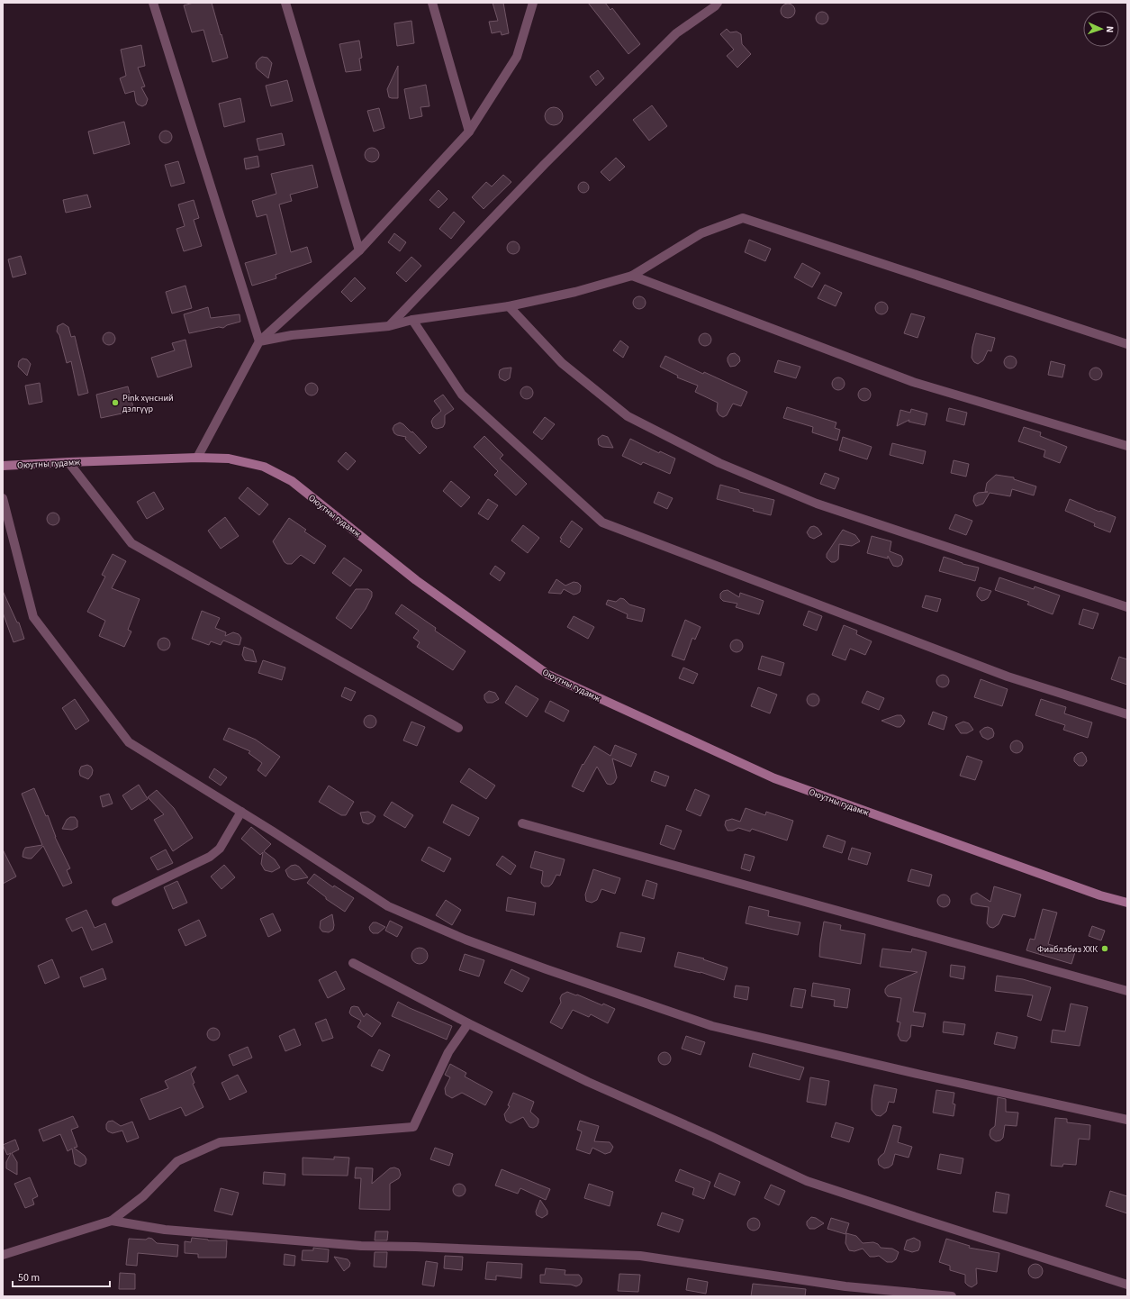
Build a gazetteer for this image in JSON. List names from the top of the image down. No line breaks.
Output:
{"streets":{"street":["Оюутны гудамж"]},"places":["Pink хүнсний дэлгүүр","Фиаблэбиз ХХК"],"scale_bar":"50 m","north":"right"}
